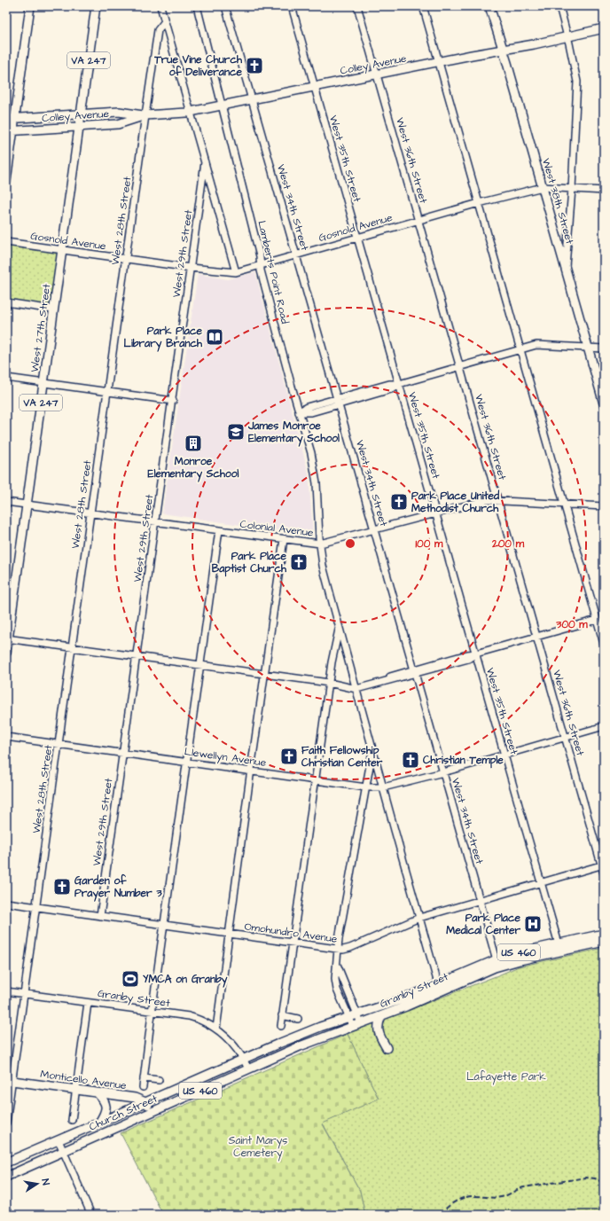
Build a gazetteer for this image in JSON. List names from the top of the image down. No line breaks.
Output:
{"streets":{"main road":["VA 247","Colley Avenue","West 38th Street","West 27th Street","US 460","Granby Street","Monticello Avenue","Church Street"],"street":["West 35th Street","West 36th Street","West 34th Street","West 28th Street","Gosnold Avenue","West 29th Street","Lamberts Point Road","Colonial Avenue","Llewellyn Avenue","Omohundro Avenue"]},"crossings":[["Colley Avenue","West 35th Street"],["Colley Avenue","West 36th Street"],["Colley Avenue","West 38th Street"],["Colley Avenue","West 34th Street"],["Colley Avenue","West 28th Street"],["Colley Avenue","Lamberts Point Road"],["Colley Avenue","West 27th Street"],["West 35th Street","Gosnold Avenue"],["West 35th Street","Colonial Avenue"],["West 35th Street","Llewellyn Avenue"],["West 35th Street","Omohundro Avenue"],["West 35th Street","Granby Street"],["West 36th Street","Gosnold Avenue"],["West 36th Street","Colonial Avenue"],["West 36th Street","Llewellyn Avenue"],["West 36th Street","Omohundro Avenue"],["West 38th Street","Gosnold Avenue"],["West 34th Street","Gosnold Avenue"],["West 34th Street","Colonial Avenue"],["West 34th Street","Llewellyn Avenue"],["West 34th Street","Omohundro Avenue"],["West 34th Street","Granby Street"],["West 28th Street","Gosnold Avenue"],["West 28th Street","Colonial Avenue"],["West 28th Street","Llewellyn Avenue"],["West 28th Street","Omohundro Avenue"],["West 28th Street","Granby Street"],["West 28th Street","Monticello Avenue"],["Gosnold Avenue","West 29th Street"],["Gosnold Avenue","Lamberts Point Road"],["Gosnold Avenue","West 27th Street"],["West 29th Street","Colonial Avenue"],["West 29th Street","Llewellyn Avenue"],["West 29th Street","Omohundro Avenue"],["Lamberts Point Road","Colonial Avenue"],["Lamberts Point Road","Llewellyn Avenue"],["Lamberts Point Road","Omohundro Avenue"],["Lamberts Point Road","Granby Street"],["West 27th Street","Colonial Avenue"],["Granby Street","Church Street"],["Monticello Avenue","Church Street"]],"parks":["Lafayette Park","Saint Marys Cemetery"],"places":{"church":["True Vine Church of Deliverance","Park Place United Methodist Church","Park Place Baptist Church","Faith Fellowship Christian Center","Christian Temple","Garden of Prayer Number 3"],"library":["Park Place Library Branch"],"school or university":["James Monroe Elementary School"],"building":["Monroe Elementary School"],"hospital":["Park Place Medical Center"],"sports":["YMCA on Granby"]},"north":"right","rings":["100 m","200 m","300 m"]}
